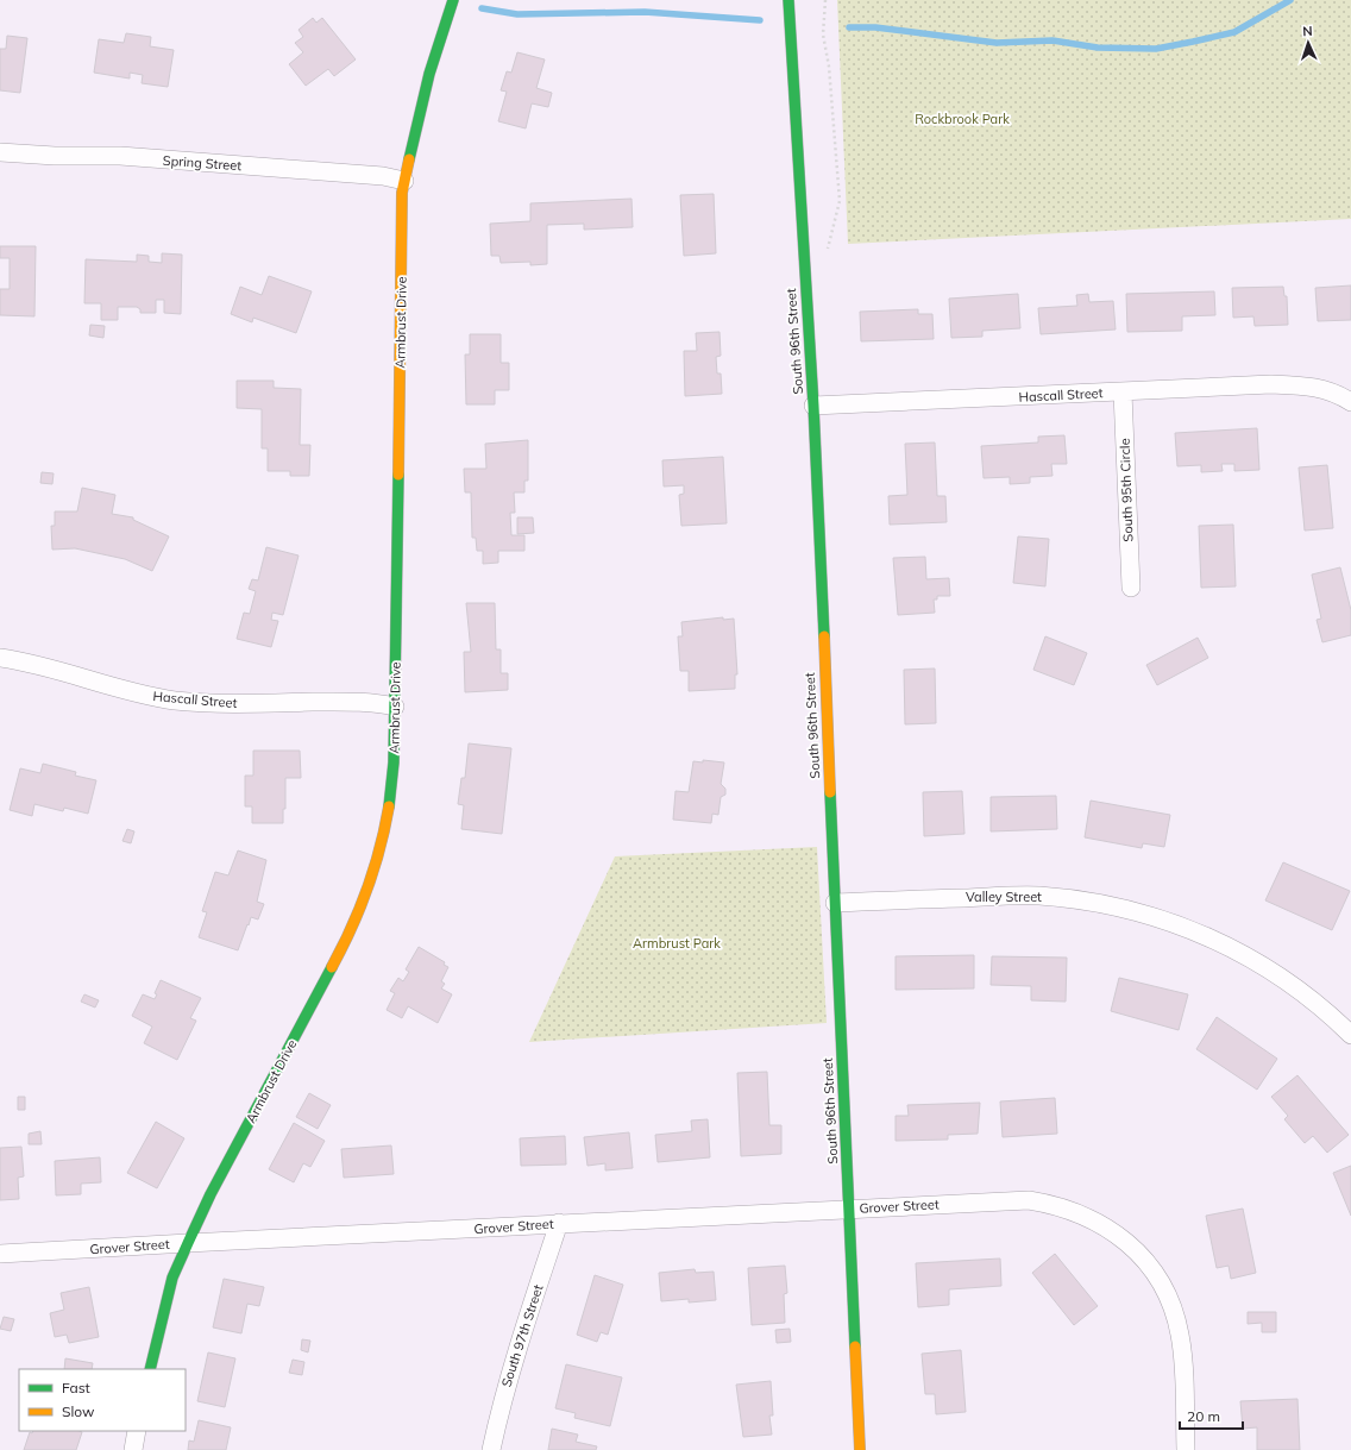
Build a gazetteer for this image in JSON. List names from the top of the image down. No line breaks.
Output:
{"streets":{"street":["Spring Street","Armbrust Drive","South 96th Street","Hascall Street","South 95th Circle","Valley Street","Grover Street","South 97th Street"]},"crossings":[["Spring Street","Armbrust Drive"],["Armbrust Drive","Hascall Street"],["Armbrust Drive","Grover Street"],["South 96th Street","Hascall Street"],["South 96th Street","Valley Street"],["South 96th Street","Grover Street"],["Hascall Street","South 95th Circle"],["Grover Street","South 97th Street"]],"parks":["Rockbrook Park","Armbrust Park"],"legend":["Fast","Slow"],"scale_bar":"20 m","north":"top"}
